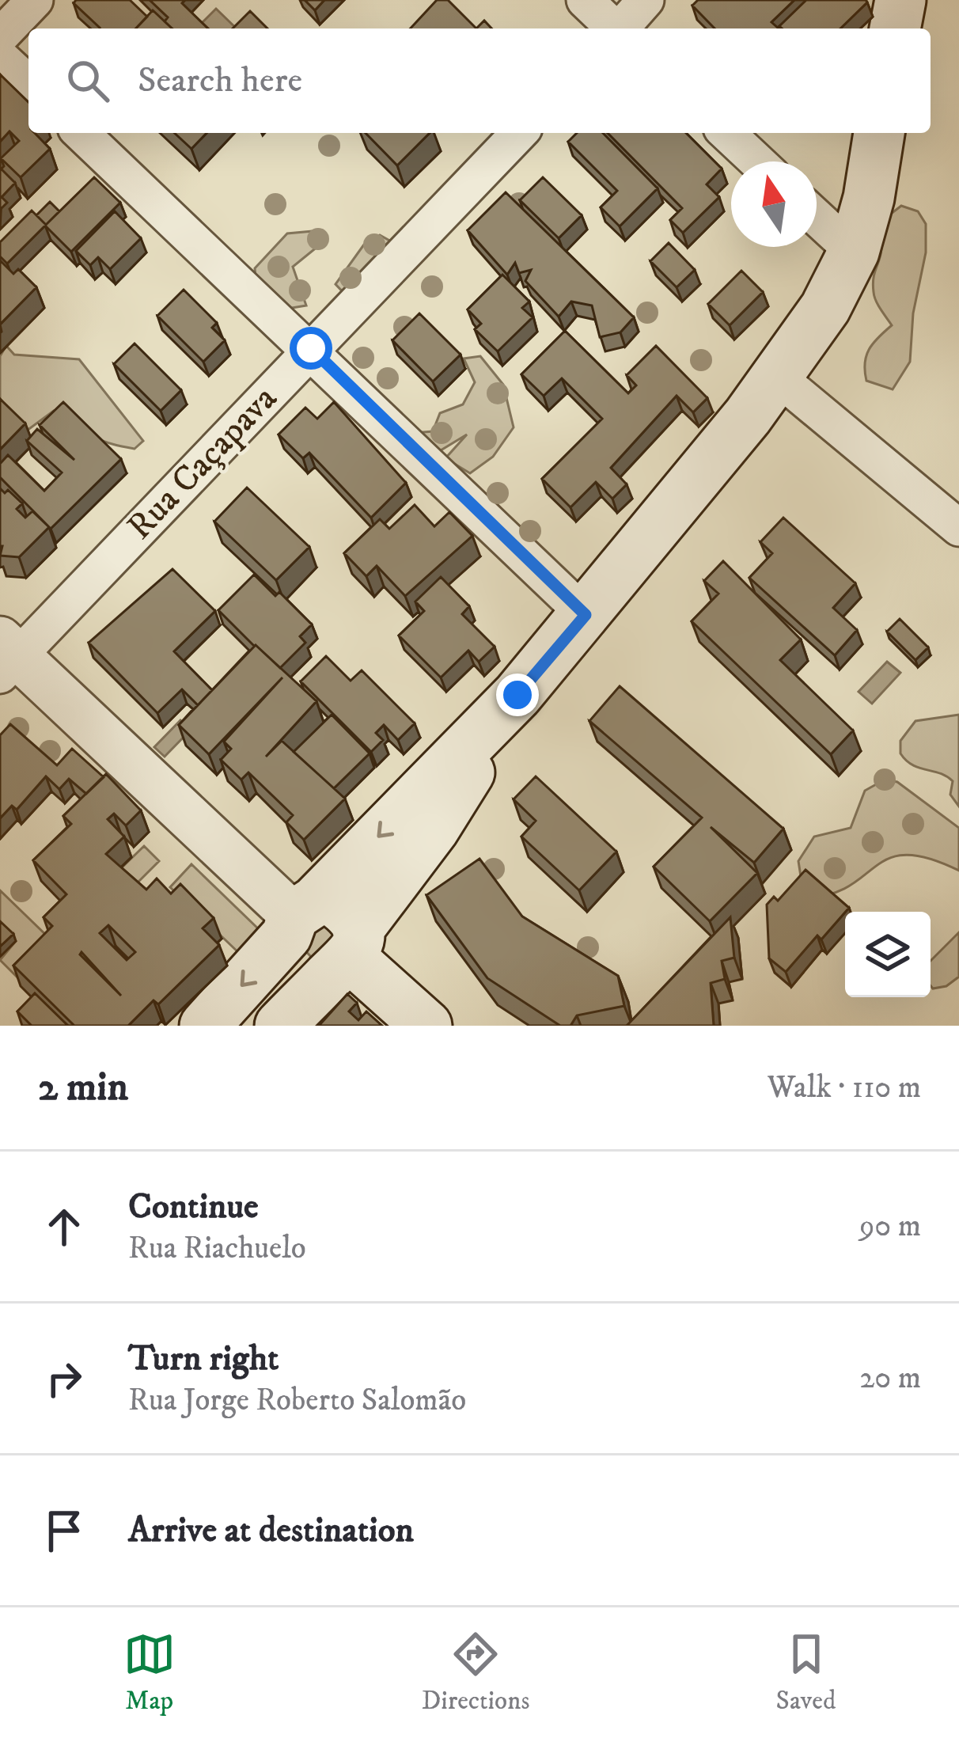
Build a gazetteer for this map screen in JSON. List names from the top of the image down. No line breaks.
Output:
{"streets":{"street":["Rua Caçapava"]},"north":"top","page":{"search":"Search here","heading":["2 min","Walk · 110 m"],"list":[["Continue","Rua Riachuelo","90 m"],["Turn right","Rua Jorge Roberto Salomão","20 m"],"Arrive at destination"],"nav":["Map","Directions","Saved"]}}
